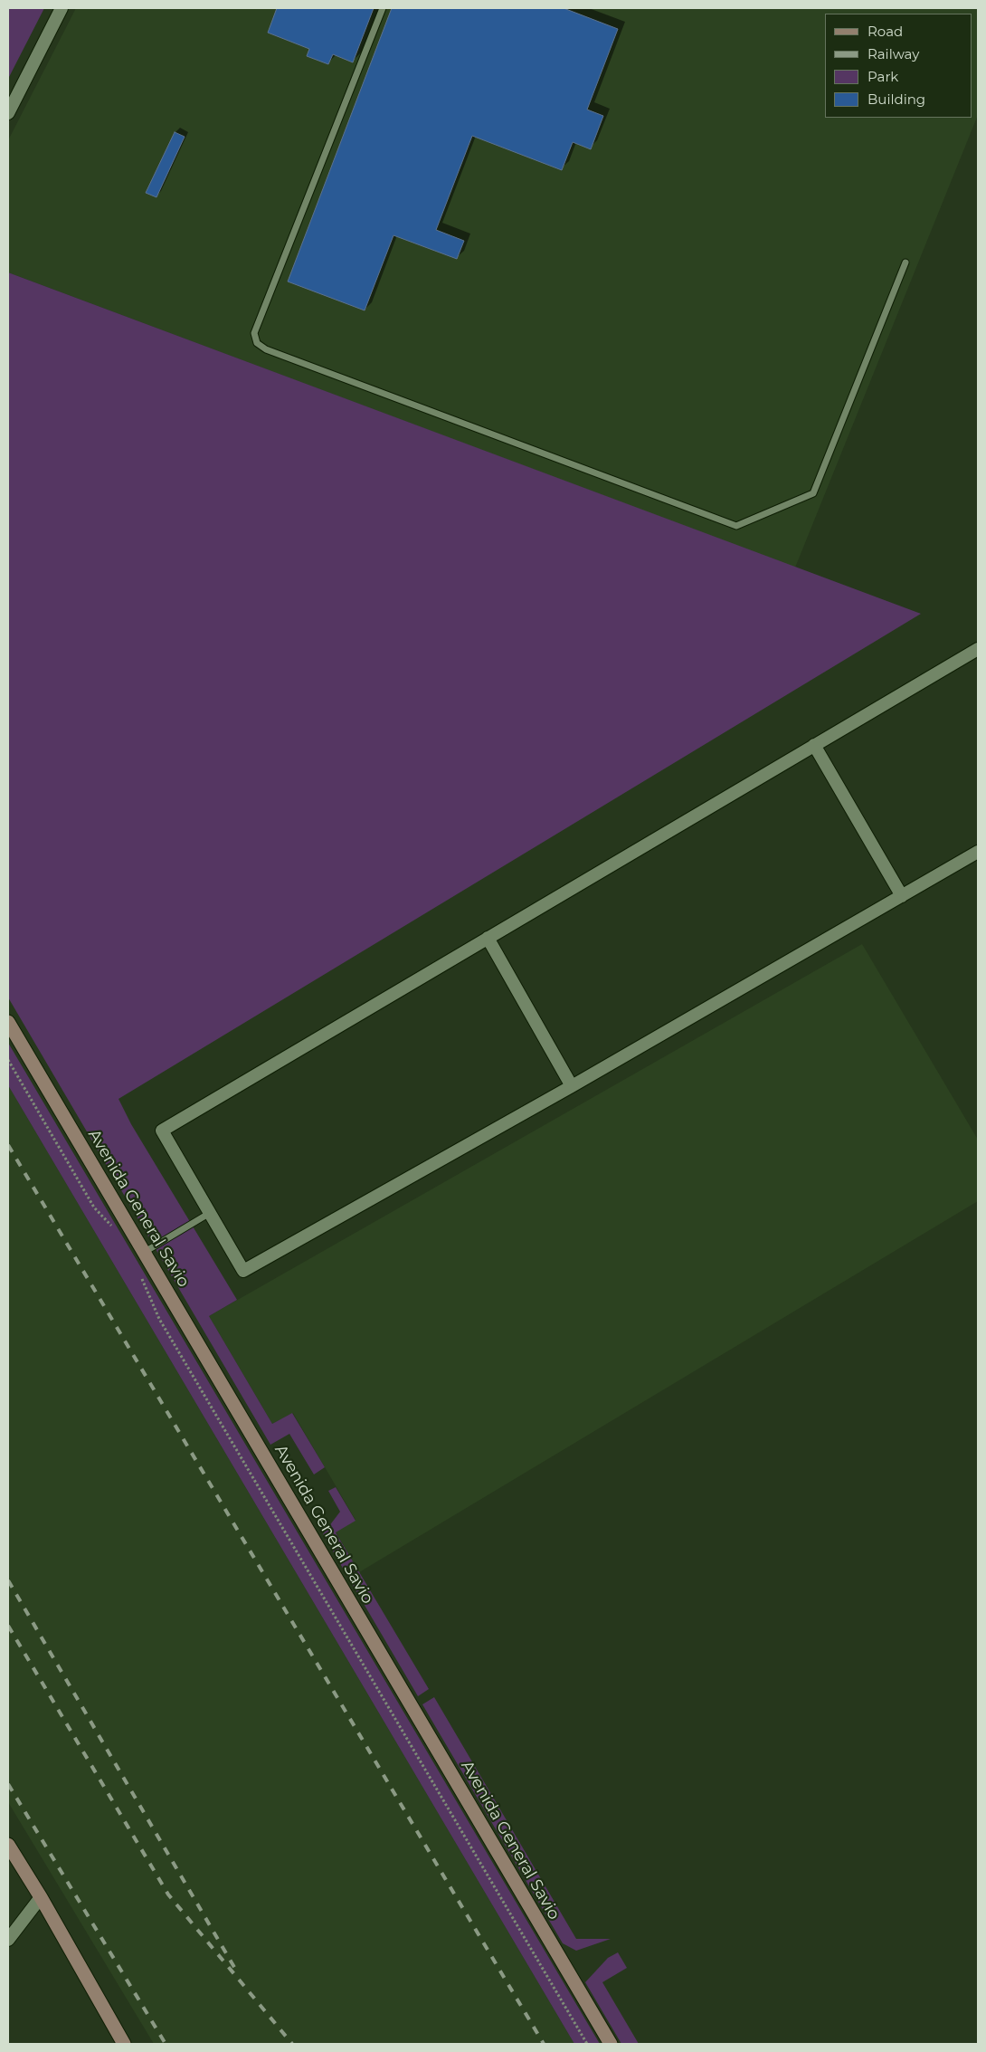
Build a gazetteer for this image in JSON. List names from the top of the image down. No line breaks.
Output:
{"streets":{"main road":["Avenida General Savio"]},"legend":["Road","Railway","Park","Building"]}
